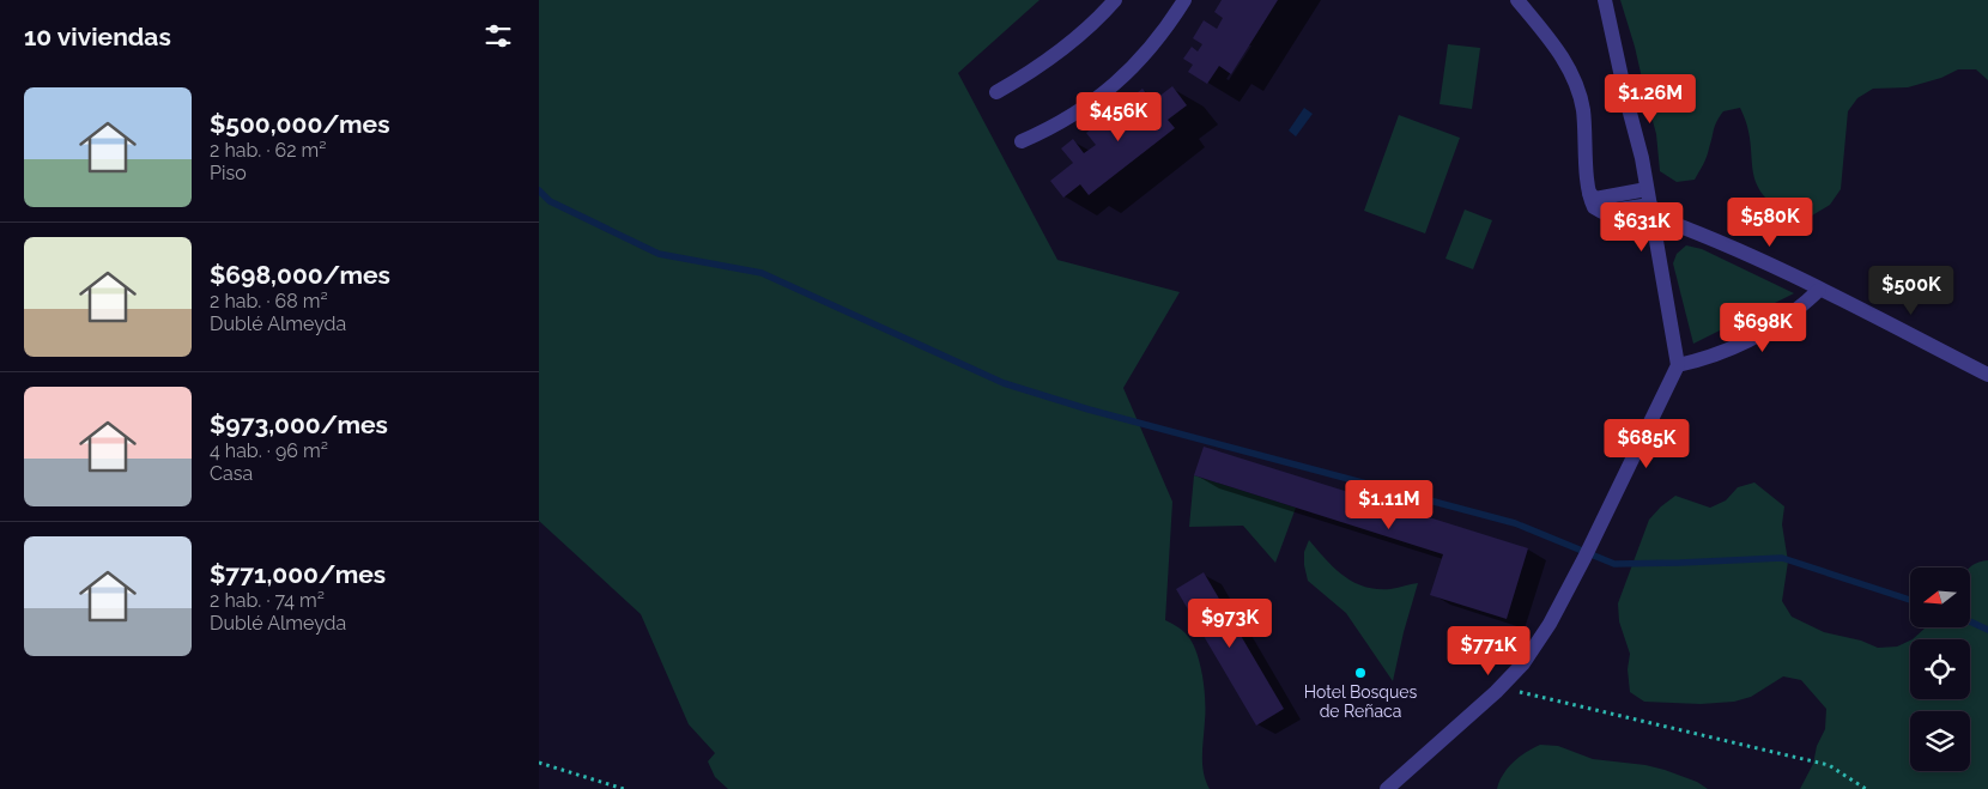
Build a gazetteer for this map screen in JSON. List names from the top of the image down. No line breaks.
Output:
{"places":["Hotel Bosques de Reñaca"],"north":"left","page":{"heading":"10 viviendas","list":[{"name":"$500,000/mes","note":"2 hab. · 62 m² · Piso"},{"name":"$698,000/mes","note":"2 hab. · 68 m² · Dublé Almeyda"},{"name":"$973,000/mes","note":"4 hab. · 96 m² · Casa"},{"name":"$771,000/mes","note":"2 hab. · 74 m² · Dublé Almeyda"}],"price":["$1.26M","$456K","$580K","$631K","$500K","$698K","$685K","$1.11M","$973K","$771K"]}}
